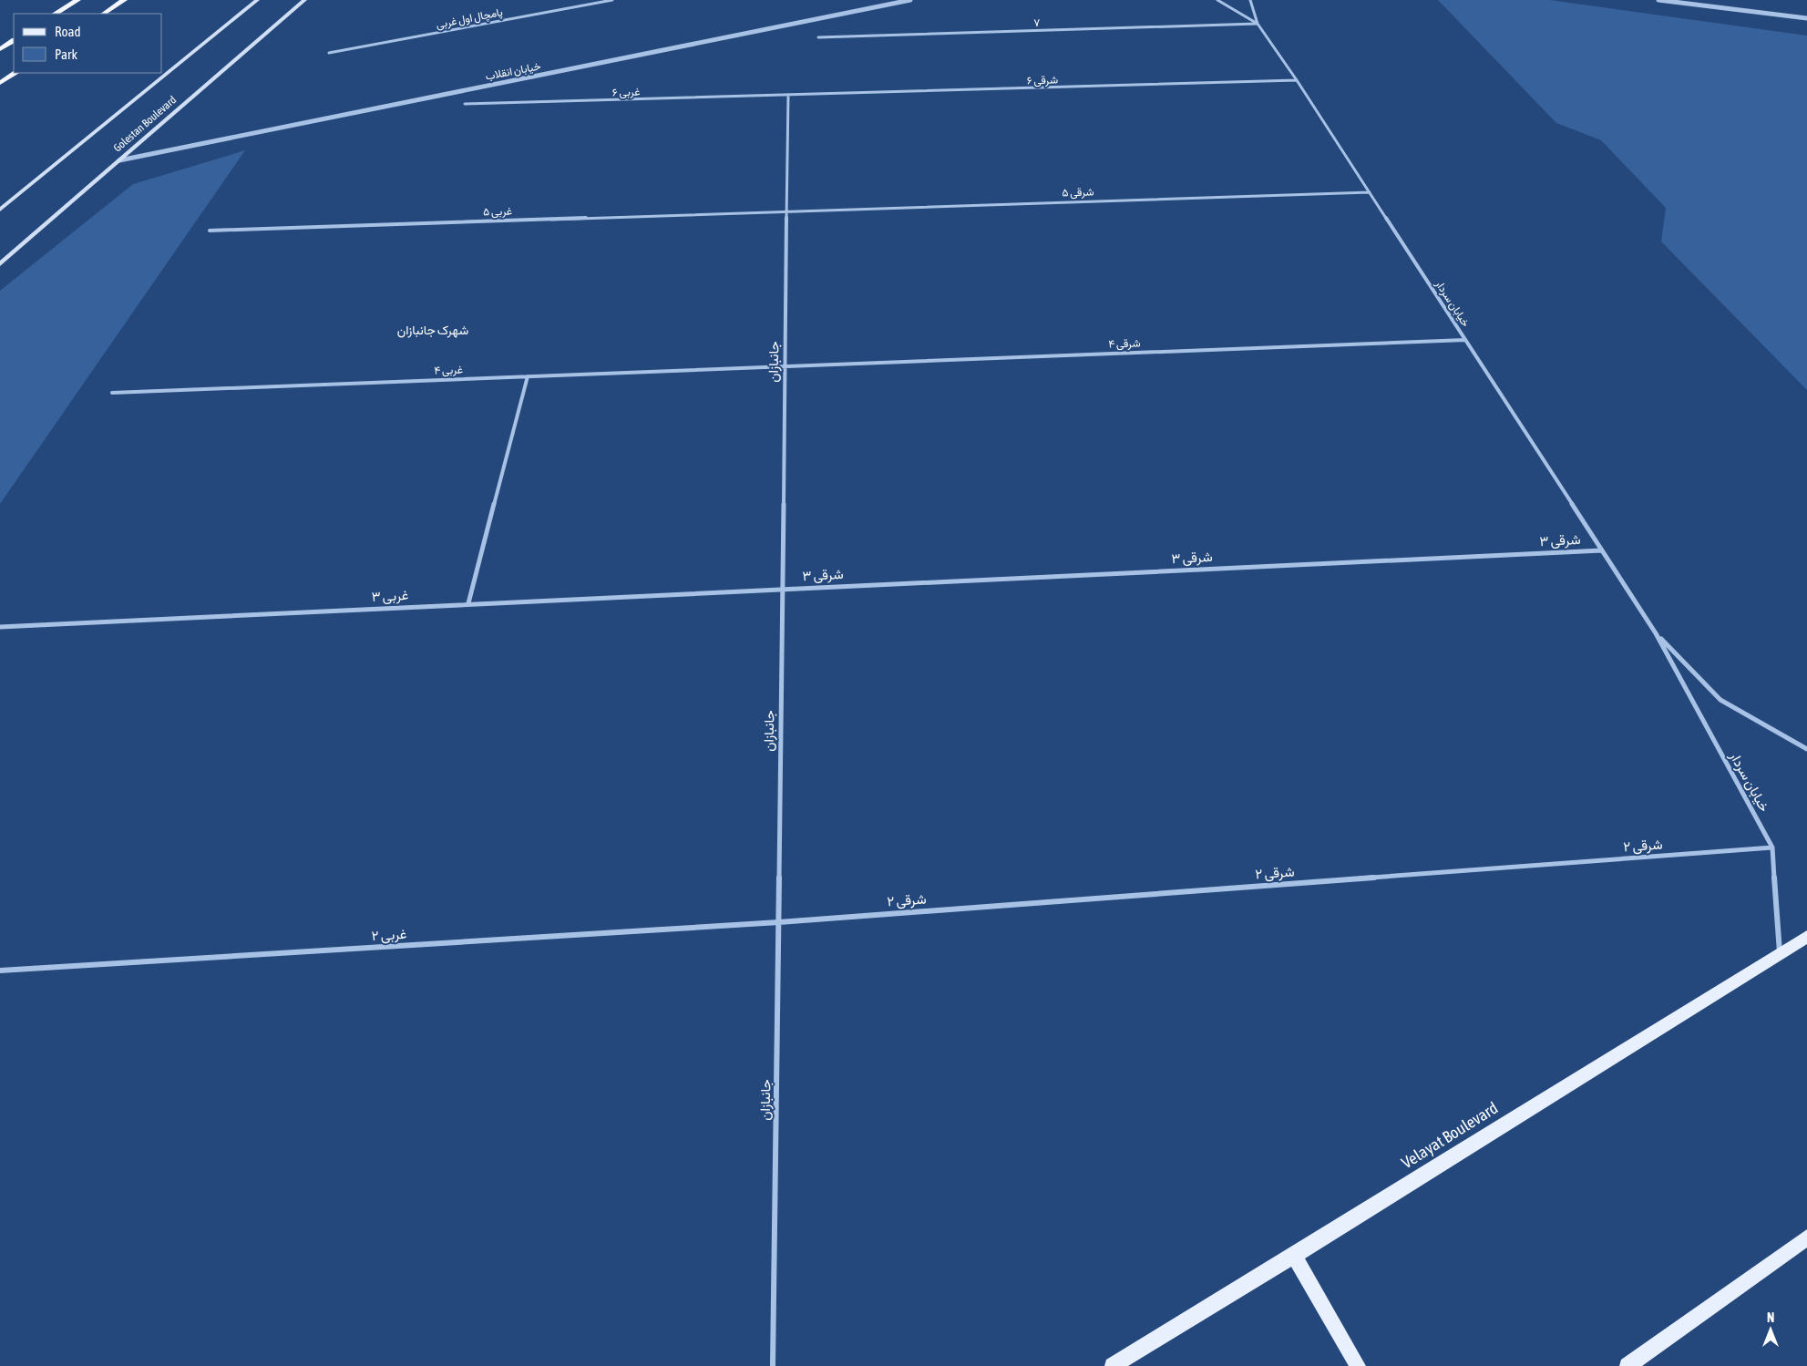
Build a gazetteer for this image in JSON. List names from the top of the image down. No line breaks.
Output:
{"streets":{"main road":["Golestan Boulevard","Velayat Boulevard"],"street":["پامچال اول غربی","۷","خیابان انقلاب","۶ شرقی","۶ غربی","۵ شرقی","۵ غربی","خیابان سردار","۴ شرقی","جانبازان","۴ غربی","۳ شرقی","۳ غربی","۲ شرقی","۲ غربی"]},"crossings":[["۷","خیابان سردار"],["خیابان انقلاب","Golestan Boulevard"],["۶ شرقی","۶ غربی"],["۶ شرقی","خیابان سردار"],["۶ شرقی","جانبازان"],["۶ غربی","جانبازان"],["۵ شرقی","۵ غربی"],["۵ شرقی","خیابان سردار"],["۵ شرقی","جانبازان"],["۵ غربی","جانبازان"],["خیابان سردار","۴ شرقی"],["خیابان سردار","۳ شرقی"],["خیابان سردار","۲ شرقی"],["خیابان سردار","Velayat Boulevard"],["۴ شرقی","جانبازان"],["۴ شرقی","۴ غربی"],["جانبازان","۴ غربی"],["جانبازان","۳ شرقی"],["جانبازان","۳ غربی"],["جانبازان","۲ شرقی"],["جانبازان","۲ غربی"],["۳ شرقی","۳ غربی"],["۲ شرقی","۲ غربی"]],"districts":["شهرک جانبازان"],"legend":["Road","Park"],"north":"top"}
